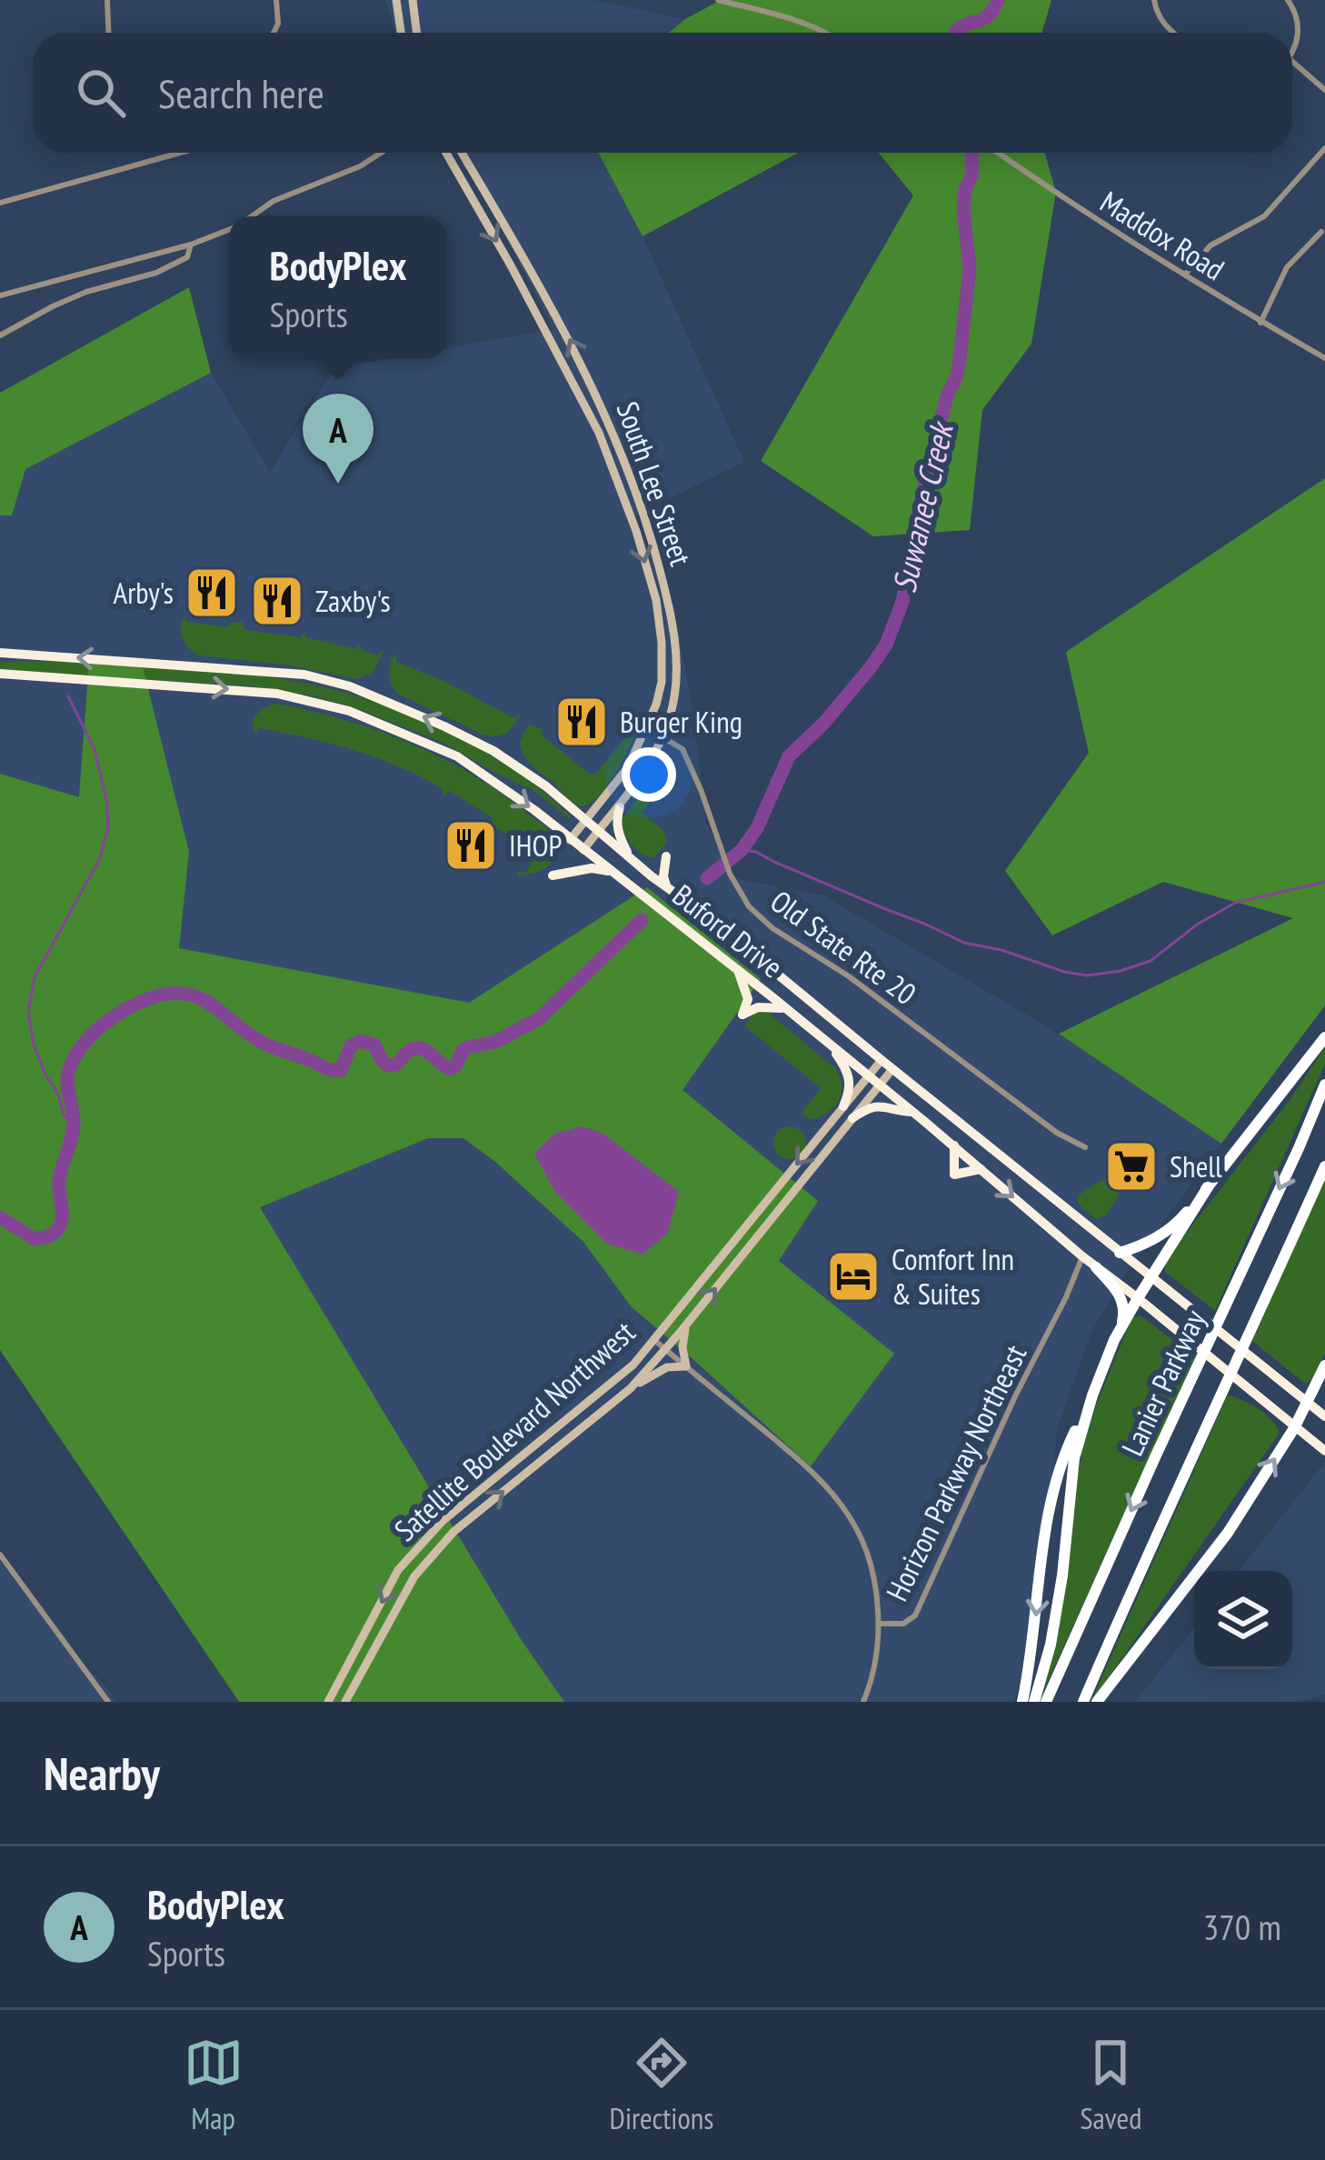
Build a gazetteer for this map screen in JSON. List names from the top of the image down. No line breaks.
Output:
{"streets":{"highway":["Buford Drive","Lanier Parkway"],"main road":["South Lee Street","Satellite Boulevard Northwest"],"street":["Maddox Road","Old State Rte 20","Horizon Parkway Northeast"]},"crossings":[["South Lee Street","Buford Drive"],["South Lee Street","Old State Rte 20"],["Buford Drive","Satellite Boulevard Northwest"],["Buford Drive","Horizon Parkway Northeast"],["Satellite Boulevard Northwest","Horizon Parkway Northeast"]],"water":["Suwanee Creek"],"places":{"restaurant":["Arby's","Zaxby's","Burger King","IHOP"],"supermarket":["Shell"],"hotel":["Comfort Inn & Suites"]},"page":{"search":"Search here","popup":["BodyPlex","Sports"],"pins":"A","heading":"Nearby","list":[{"mark":"A","name":"BodyPlex","note":"Sports","value":"370 m"}],"nav":["Map","Directions","Saved"]}}
